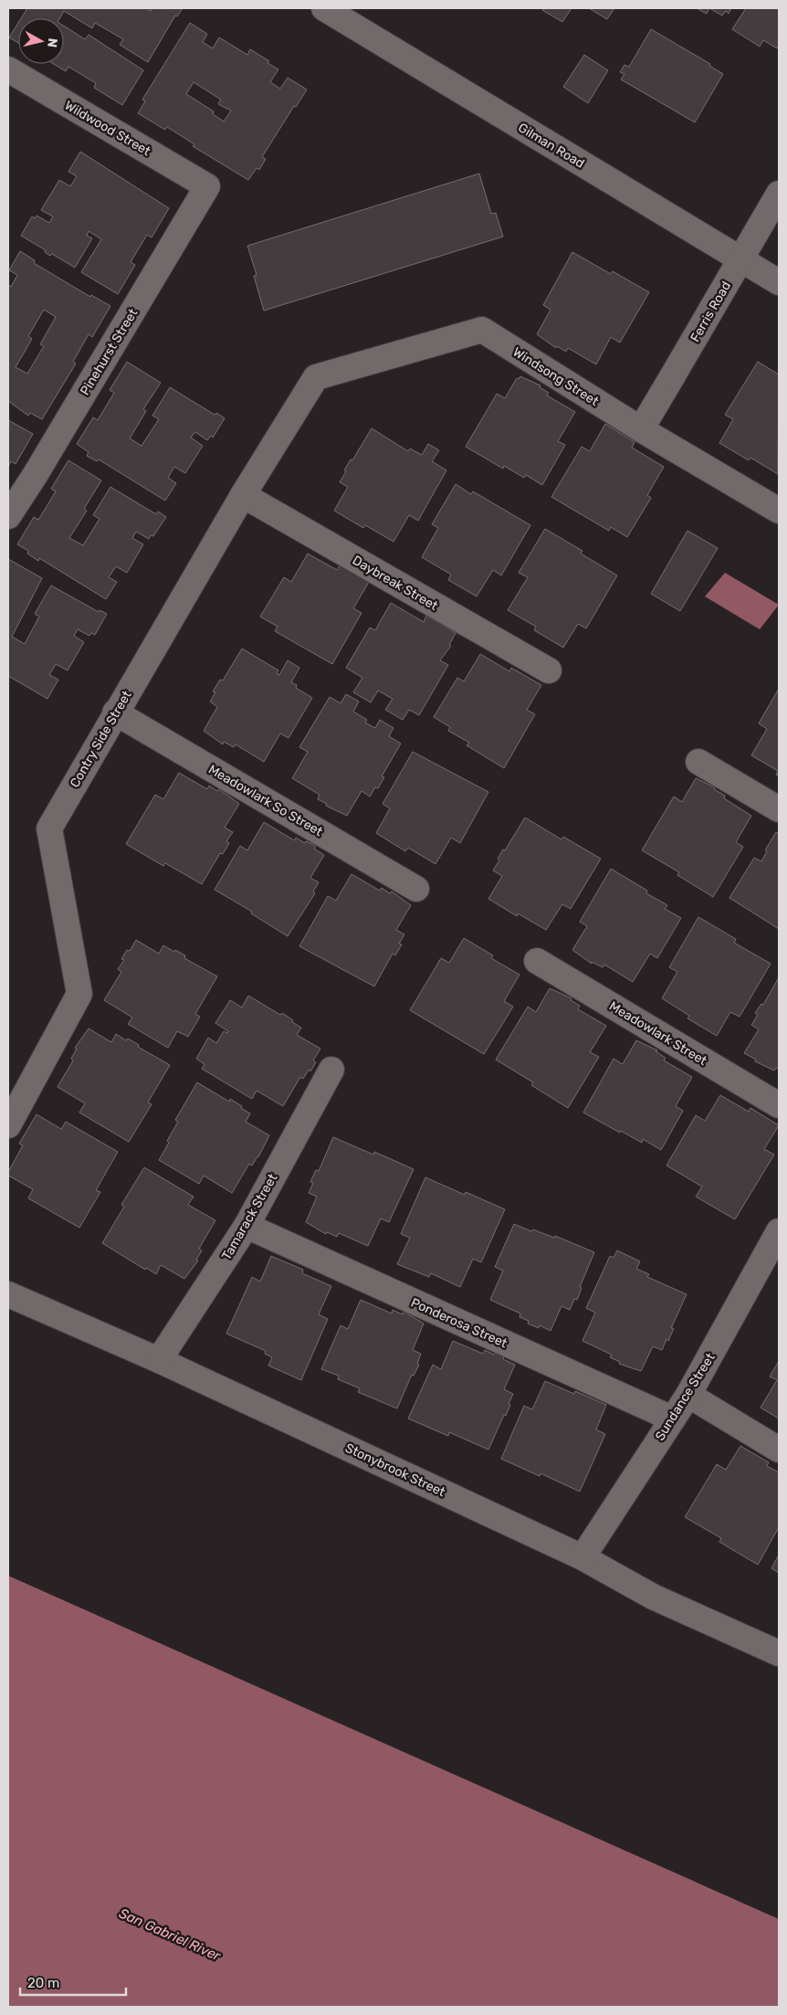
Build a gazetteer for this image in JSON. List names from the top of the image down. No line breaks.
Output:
{"streets":{"street":["Wildwood Street","Gilman Road","Ferris Road","Pinehurst Street","Windsong Street","Daybreak Street","Contry Side Street","Meadowlark So Street","Meadowlark Street","Tamarack Street","Ponderosa Street","Sundance Street","Stonybrook Street"]},"crossings":[["Wildwood Street","Pinehurst Street"],["Gilman Road","Ferris Road"],["Ferris Road","Windsong Street"],["Windsong Street","Contry Side Street"],["Daybreak Street","Contry Side Street"],["Contry Side Street","Meadowlark So Street"],["Tamarack Street","Ponderosa Street"],["Tamarack Street","Stonybrook Street"],["Ponderosa Street","Sundance Street"],["Sundance Street","Stonybrook Street"]],"water":["San Gabriel River"],"scale_bar":"20 m","north":"right"}
